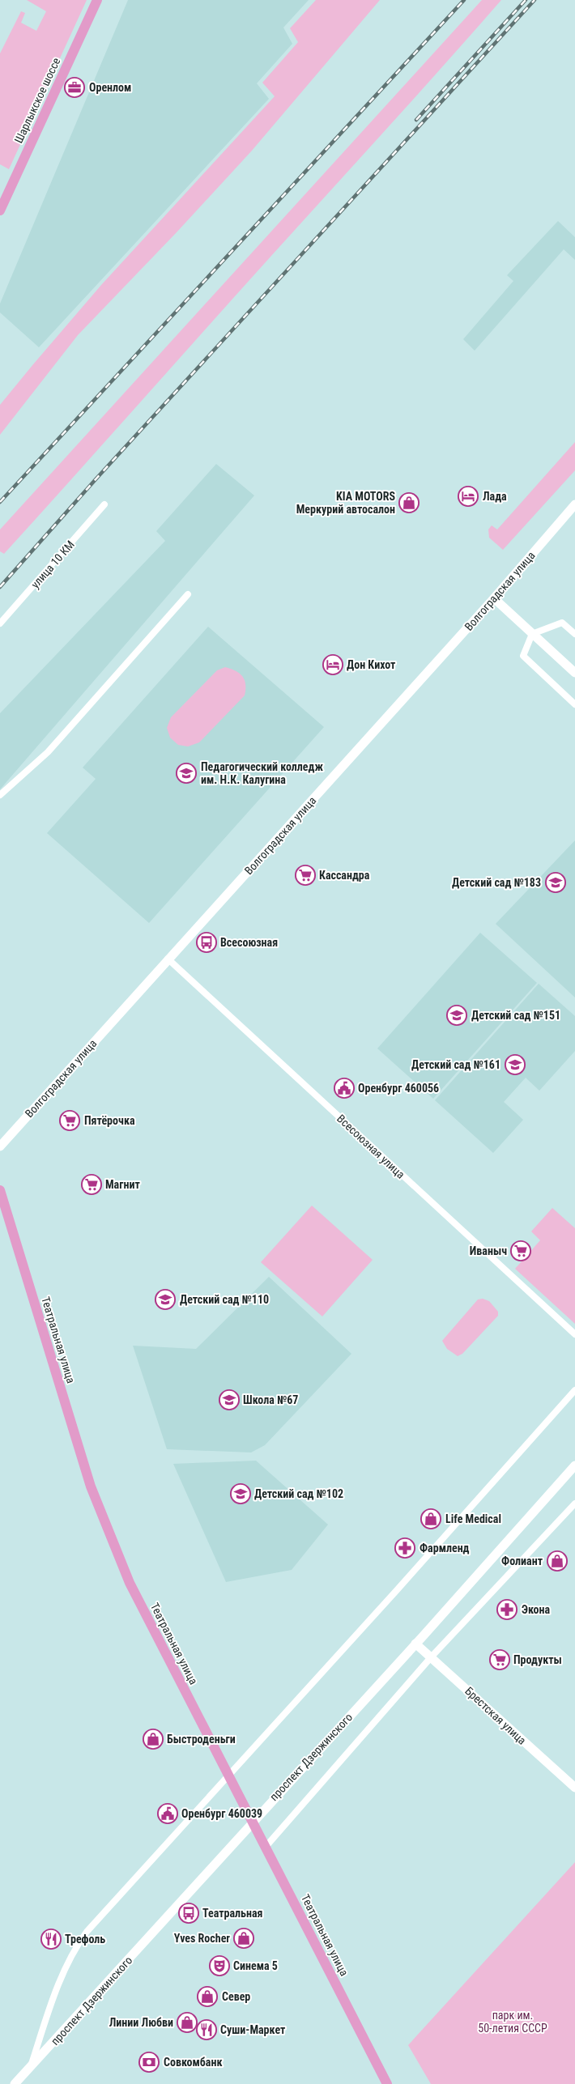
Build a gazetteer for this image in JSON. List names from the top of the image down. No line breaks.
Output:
{"streets":{"main road":["Шарлыкское шоссе","Волгоградская улица","Театральная улица","Брестская улица","проспект Дзержинского"],"street":["улица 10 КМ","Всесоюзная улица"]},"crossings":[["Волгоградская улица","Всесоюзная улица"],["Театральная улица","проспект Дзержинского"],["Брестская улица","проспект Дзержинского"]],"parks":["парк им. 50-летия СССР"],"places":{"office":["Оренлом"],"hotel":["Лада","Дон Кихот"],"shop":["KIA MOTORS Меркурий автосалон","Life Medical","Фолиант","Быстроденьги","Yves Rocher","Север","Линии Любви"],"school or university":["Педагогический колледж им. Н.К. Калугина","Детский сад №183","Детский сад №151","Детский сад №161","Детский сад №110","Школа №67","Детский сад №102"],"supermarket":["Кассандра","Пятёрочка","Магнит","Иваныч","Продукты"],"bus stop":["Всесоюзная","Театральная"],"public building":["Оренбург 460056","Оренбург 460039"],"pharmacy":["Фармленд","Экона"],"restaurant":["Трефоль","Суши-Маркет"],"theatre":["Синема 5"],"bank":["Совкомбанк"]}}
